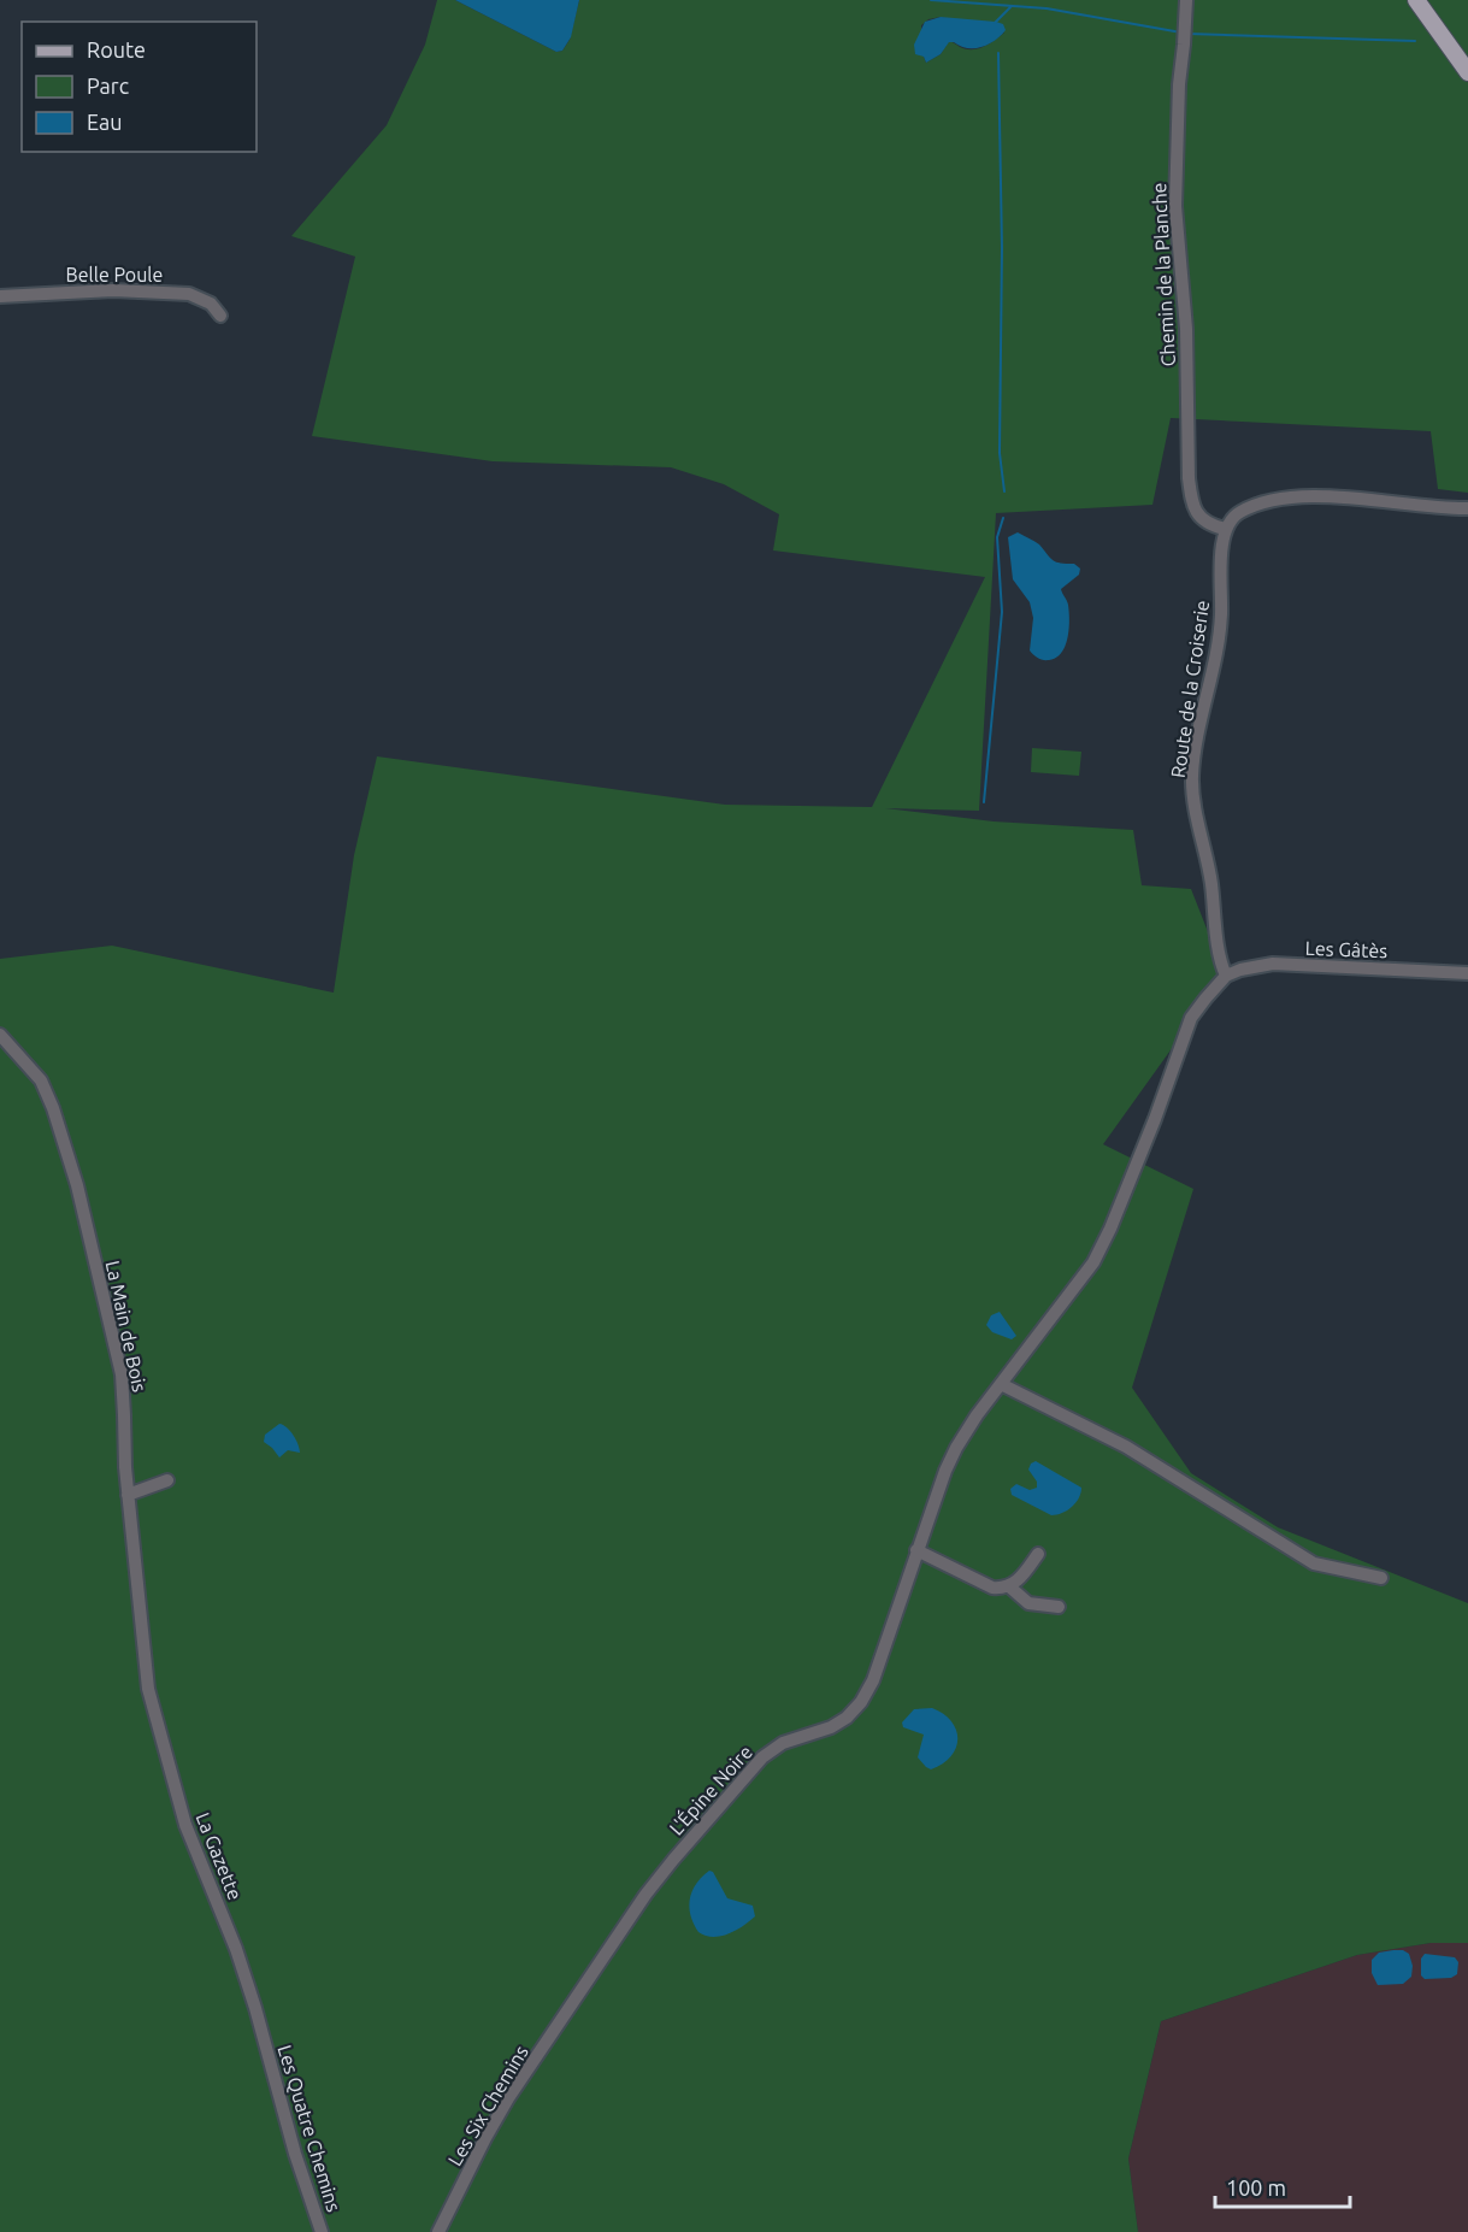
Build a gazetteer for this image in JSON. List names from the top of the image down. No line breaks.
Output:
{"streets":{"street":["Belle Poule","Chemin de la Planche","Route de la Croiserie","Les Gâtès","La Main de Bois","L'Épine Noire","La Gazette","Les Six Chemins","Les Quatre Chemins"]},"crossings":[["Chemin de la Planche","Route de la Croiserie"],["Route de la Croiserie","Les Gâtès"],["Route de la Croiserie","L'Épine Noire"],["Les Gâtès","L'Épine Noire"],["La Main de Bois","La Gazette"],["L'Épine Noire","Les Six Chemins"],["La Gazette","Les Quatre Chemins"]],"legend":["Route","Parc","Eau"],"scale_bar":"100 m"}
